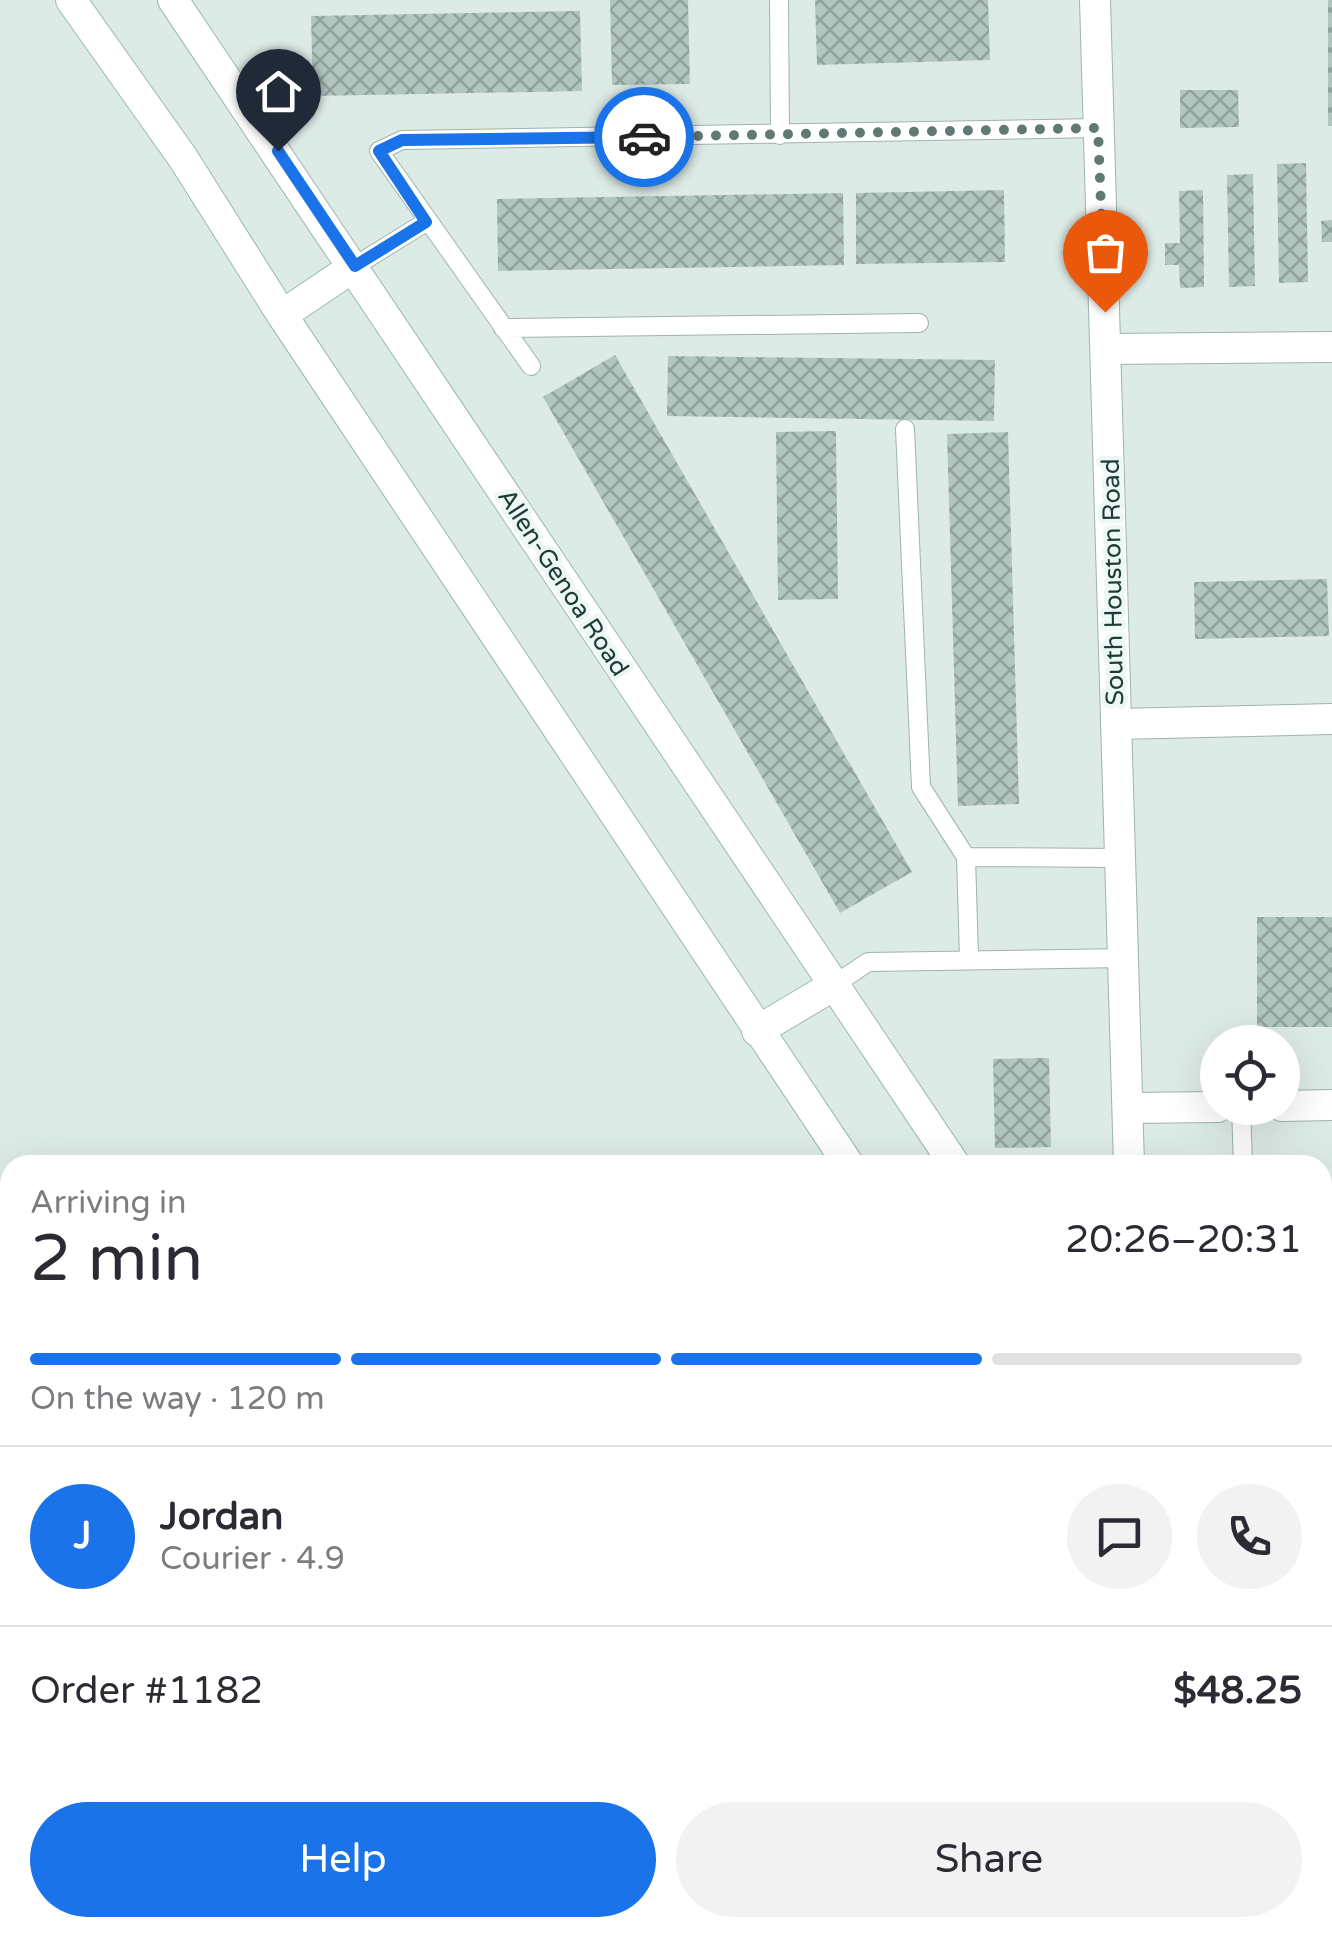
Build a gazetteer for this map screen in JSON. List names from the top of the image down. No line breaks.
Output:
{"streets":{"main road":["Allen-Genoa Road","South Houston Road"]},"page":{"heading":["2 min","Arriving in","20:26–20:31"],"panel":["Jordan","Courier · 4.9","Order #1182","$48.25"],"bar":"On the way · 120 m","round":"J","buttons":["Help","Share"]}}
